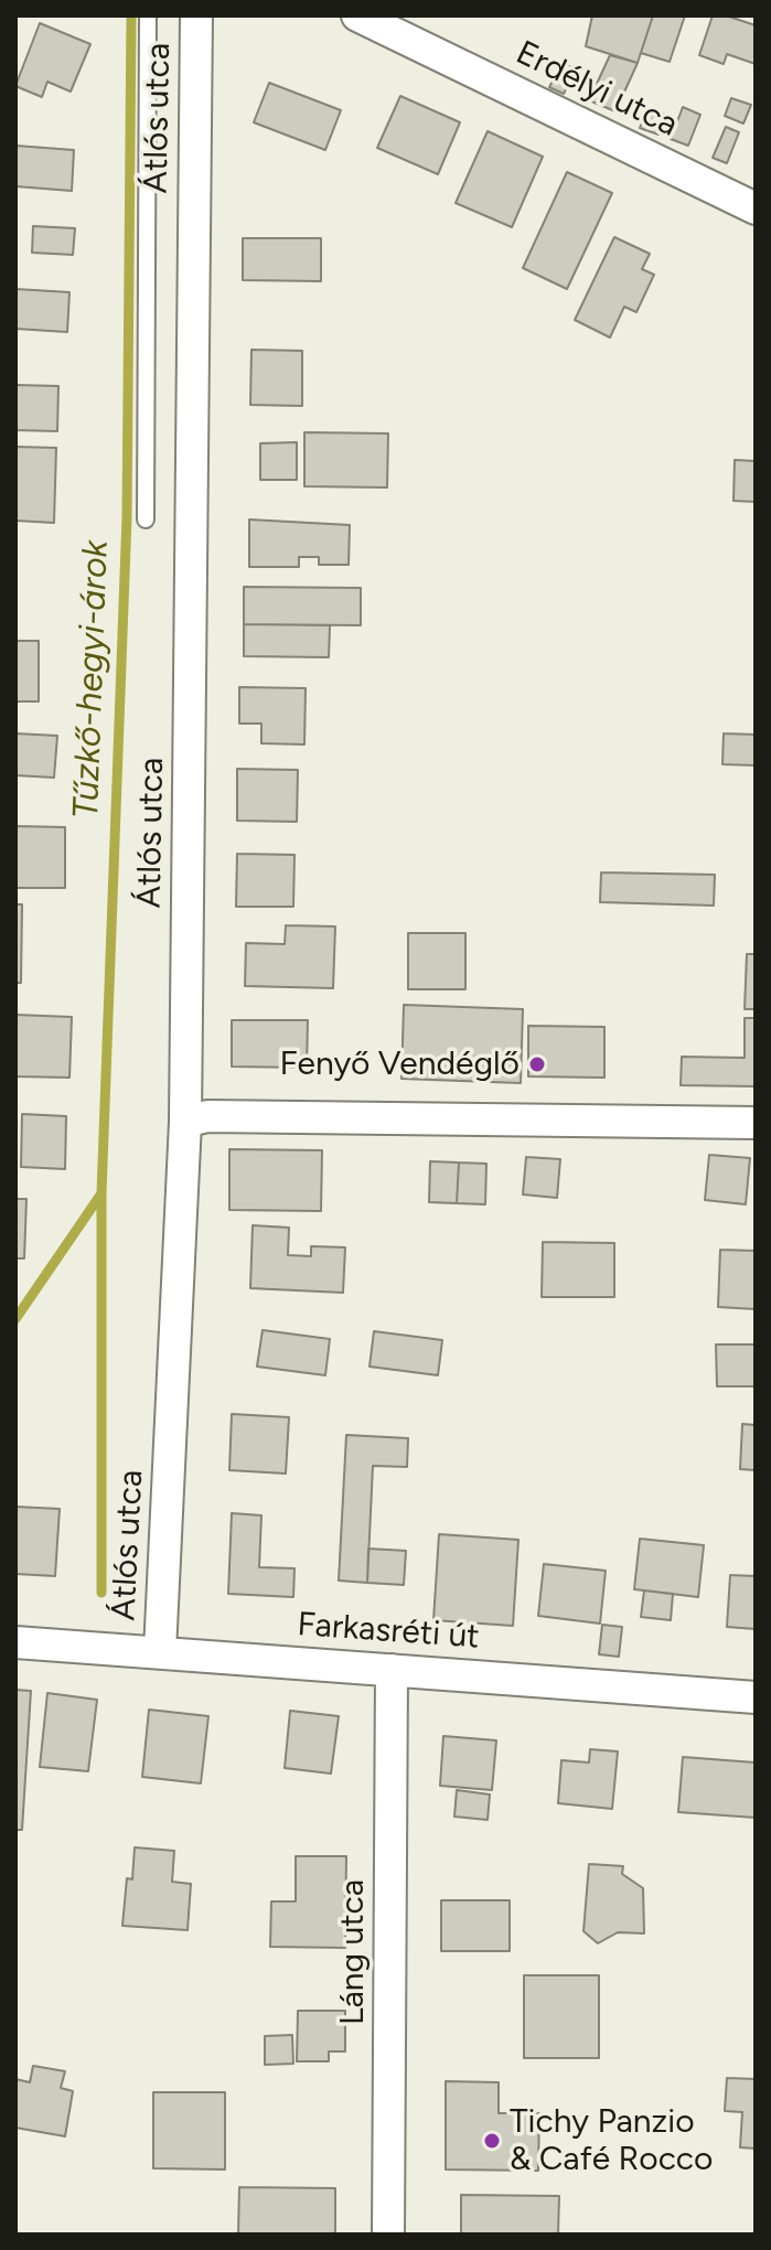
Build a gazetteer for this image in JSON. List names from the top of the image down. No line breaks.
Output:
{"streets":{"street":["Erdélyi utca","Átlós utca","Farkasréti út","Láng utca"]},"crossings":[["Átlós utca","Farkasréti út"],["Farkasréti út","Láng utca"]],"water":["Tűzkő-hegyi-árok"],"places":["Fenyő Vendéglő","Tichy Panzio & Café Rocco"]}
